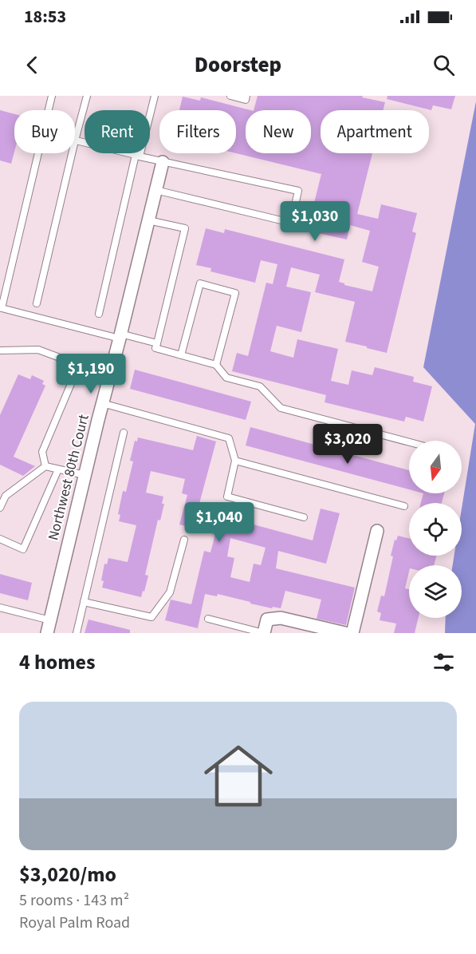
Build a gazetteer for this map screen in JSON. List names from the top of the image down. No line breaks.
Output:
{"streets":{"street":["Northwest 80th Court"]},"north":"bottom","page":{"status":"18:53","header":"Doorstep","chip":["Buy","Rent","Filters","New","Apartment"],"price":["$1,030","$1,190","$3,020","$1,040"],"heading":"4 homes","list":[{"name":"$3,020/mo","note":"5 rooms · 143 m² · Royal Palm Road"}]}}
